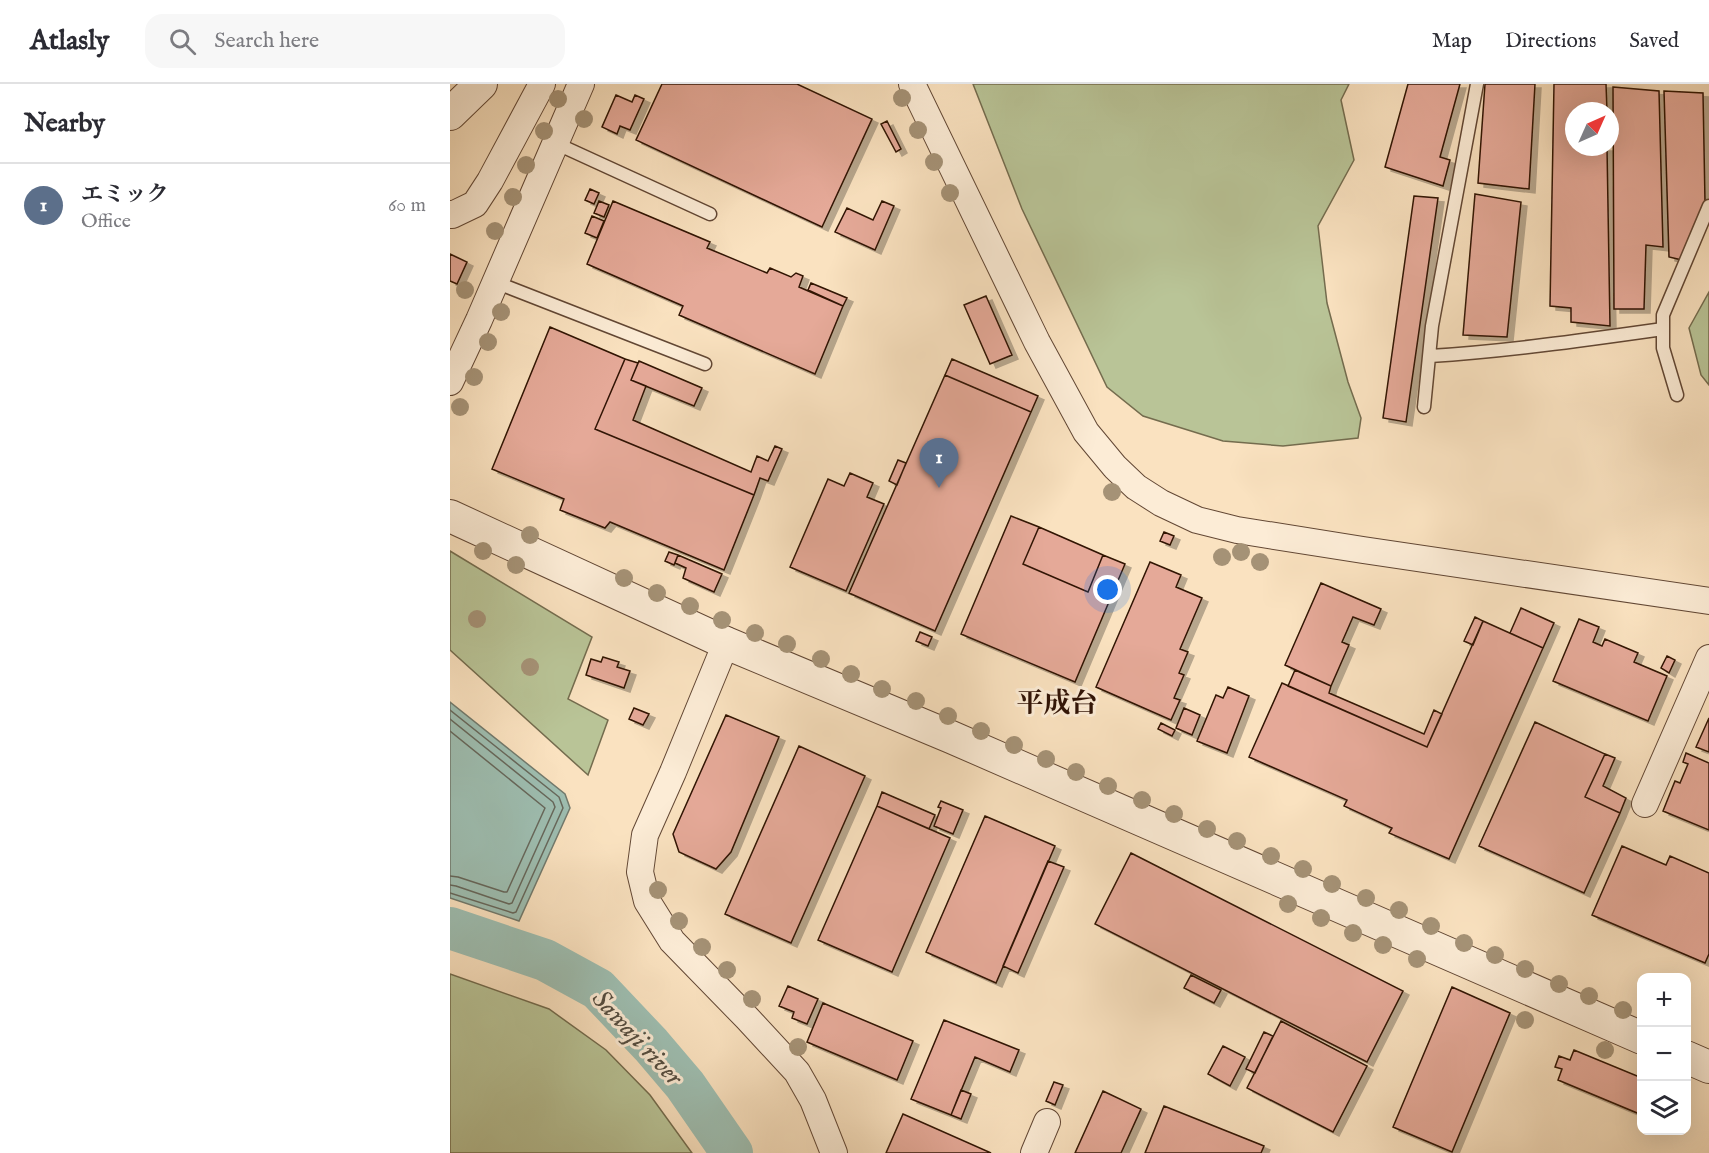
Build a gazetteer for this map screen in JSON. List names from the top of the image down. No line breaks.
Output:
{"districts":["平成台"],"water":["Sawaji river"],"north":"top right","page":{"header":"Atlasly","search":"Search here","nav":["Map","Directions","Saved"],"heading":"Nearby","list":[{"mark":"1","name":"エミック","note":"Office","value":"60 m"}],"pins":"1","map_buttons":["+","−"]}}
